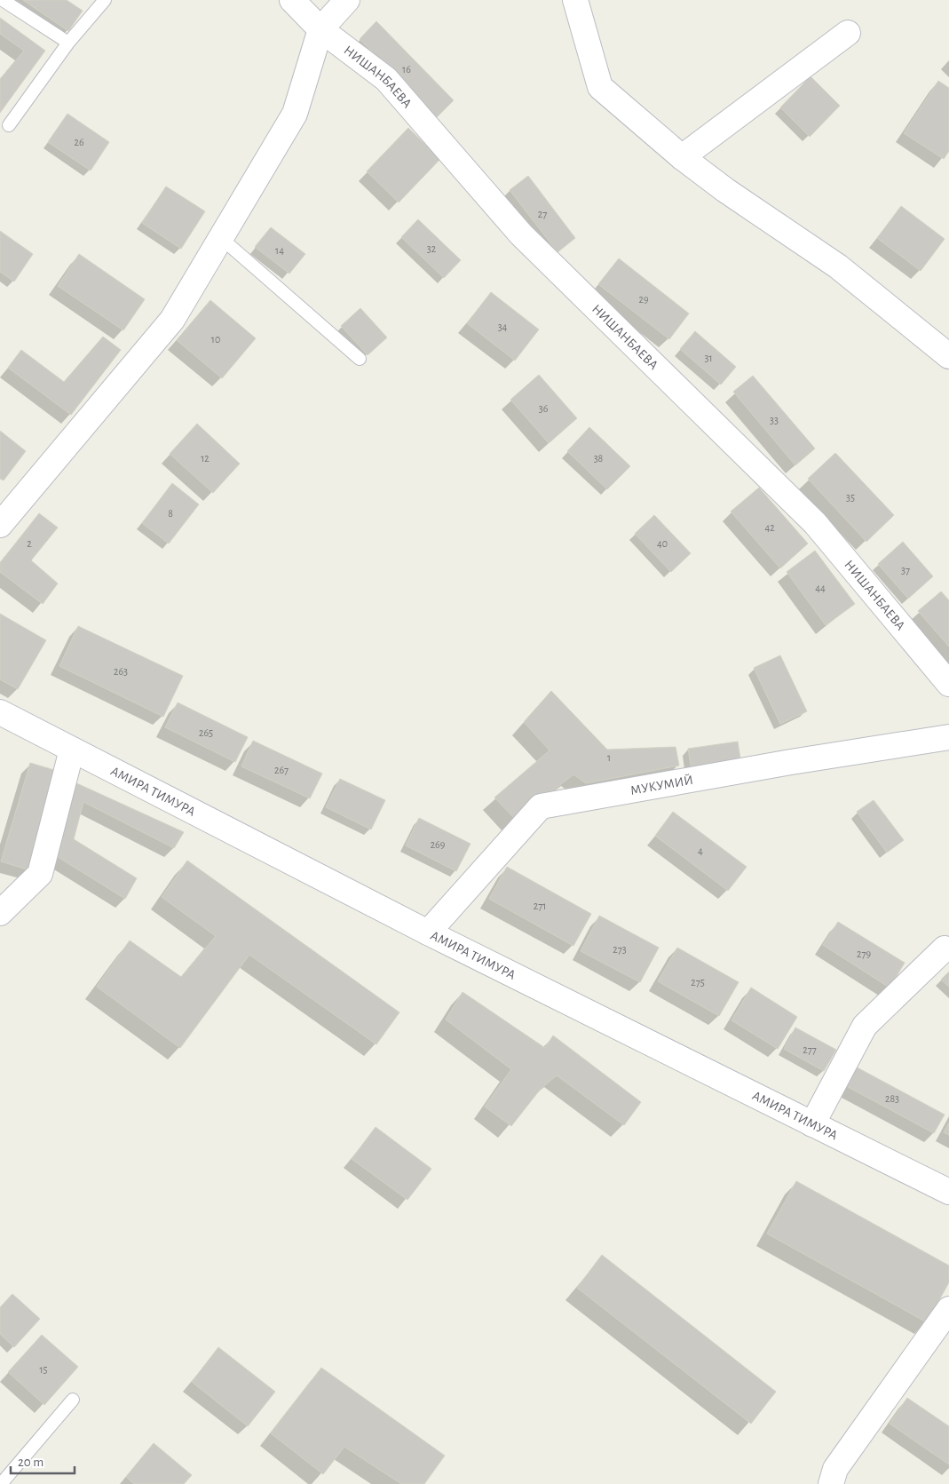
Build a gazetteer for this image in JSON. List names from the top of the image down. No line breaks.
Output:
{"streets":{"street":["НИШАНБАЕВА","МУКУМИЙ","АМИРА ТИМУРА"]},"crossings":[["МУКУМИЙ","АМИРА ТИМУРА"]],"house_numbers":["16","26","27","32","14","29","34","10","31","36","33","12","38","35","8","42","2","40","37","44","263","265","1","267","269","4","271","273","279","275","277","283","15"],"scale_bar":"20 m"}
